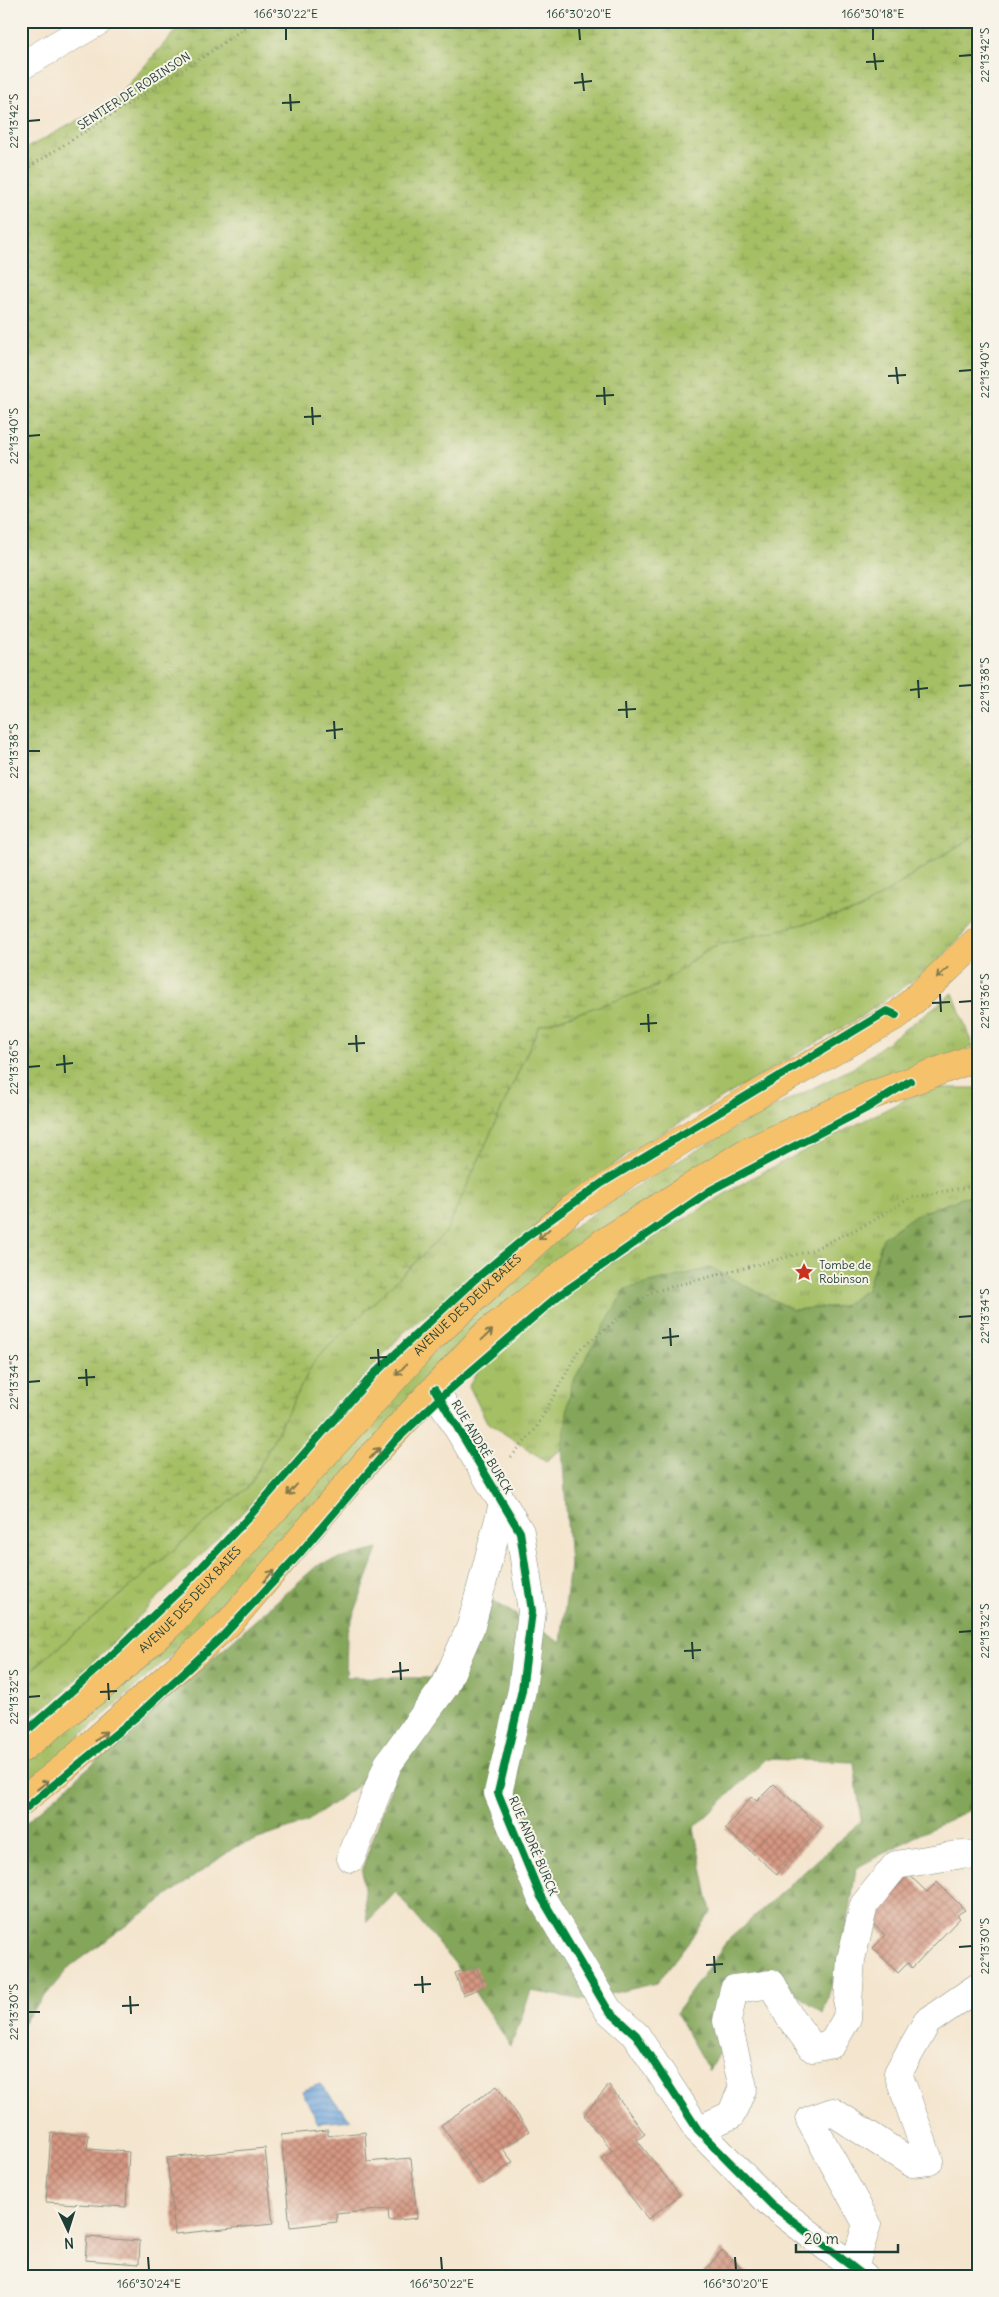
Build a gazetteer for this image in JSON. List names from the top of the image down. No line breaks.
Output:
{"streets":{"main road":["AVENUE DES DEUX BAIES"],"street":["RUE ANDRÉ BURCK"],"path":["SENTIER DE ROBINSON"]},"places":{"place":["Tombe de Robinson"]},"scale_bar":"20 m","north":"bottom","coordinates":["166°30'22\"E","166°30'20\"E","166°30'18\"E","22°13'42\"S","22°13'40\"S","22°13'38\"S","22°13'36\"S","22°13'34\"S","22°13'32\"S","22°13'30\"S","166°30'24\"E"]}
